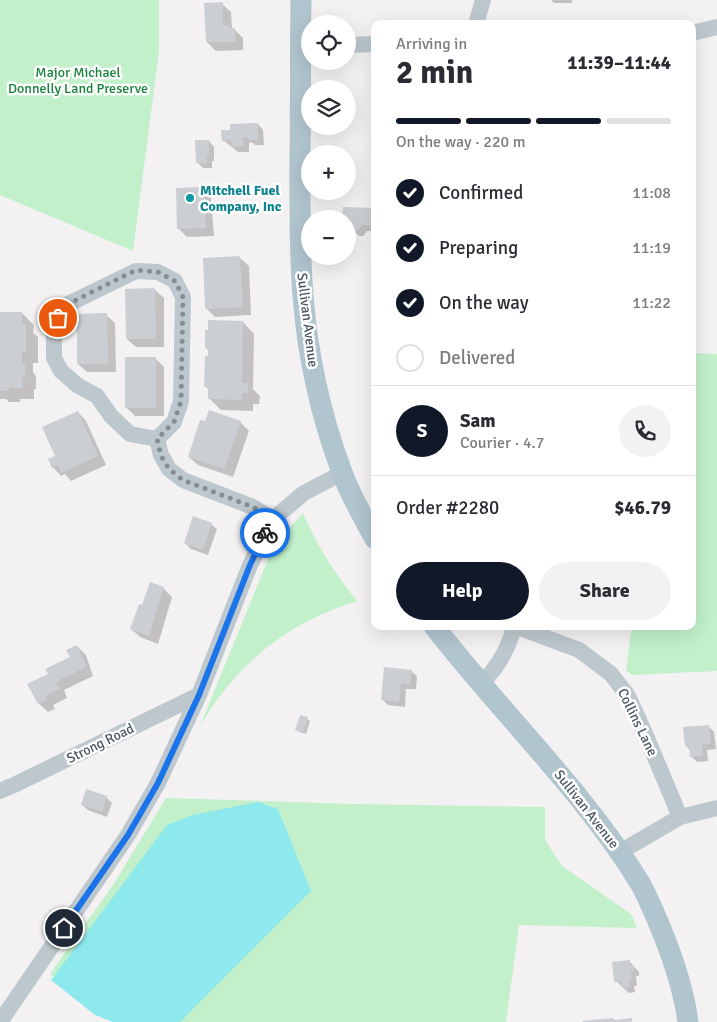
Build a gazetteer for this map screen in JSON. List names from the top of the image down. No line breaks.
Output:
{"streets":{"main road":["Sullivan Avenue"],"street":["Collins Lane","Strong Road"]},"crossings":[["Sullivan Avenue","Collins Lane"]],"parks":["Major Michael Donnelly Land Preserve"],"places":["Mitchell Fuel Company, Inc"],"page":{"map_buttons":["+","−"],"heading":["2 min","Arriving in","11:39–11:44"],"panel":["Sam","Courier · 4.7","Order #2280","$46.79"],"bar":"On the way · 220 m","list":[["Confirmed","11:08"],["Preparing","11:19"],["On the way","11:22"],"Delivered"],"round":"S","buttons":["Help","Share"]}}
